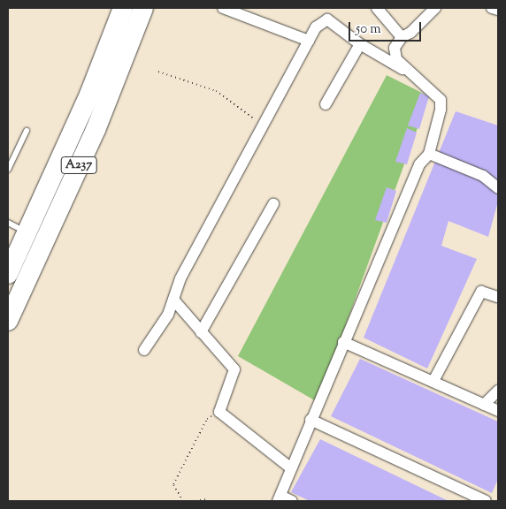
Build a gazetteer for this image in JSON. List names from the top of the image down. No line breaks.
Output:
{"streets":{"highway":["A237"]},"scale_bar":"50 m"}
